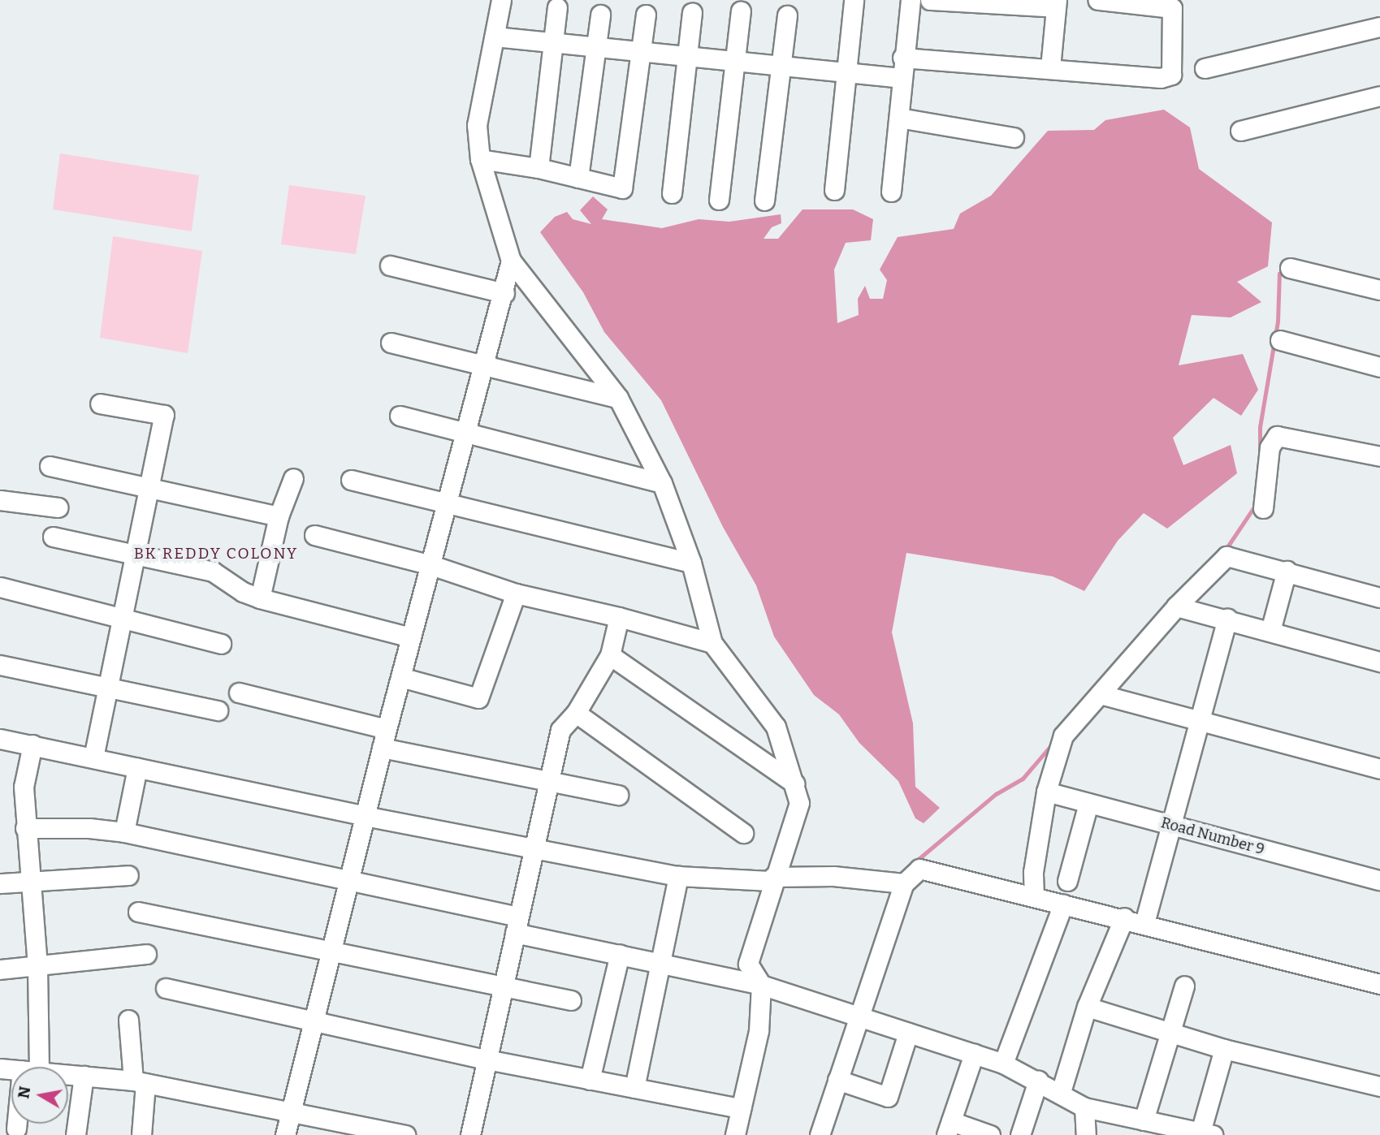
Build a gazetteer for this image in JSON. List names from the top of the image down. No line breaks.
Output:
{"streets":{"street":["Road Number 9"]},"districts":["BK REDDY COLONY"],"north":"left"}
